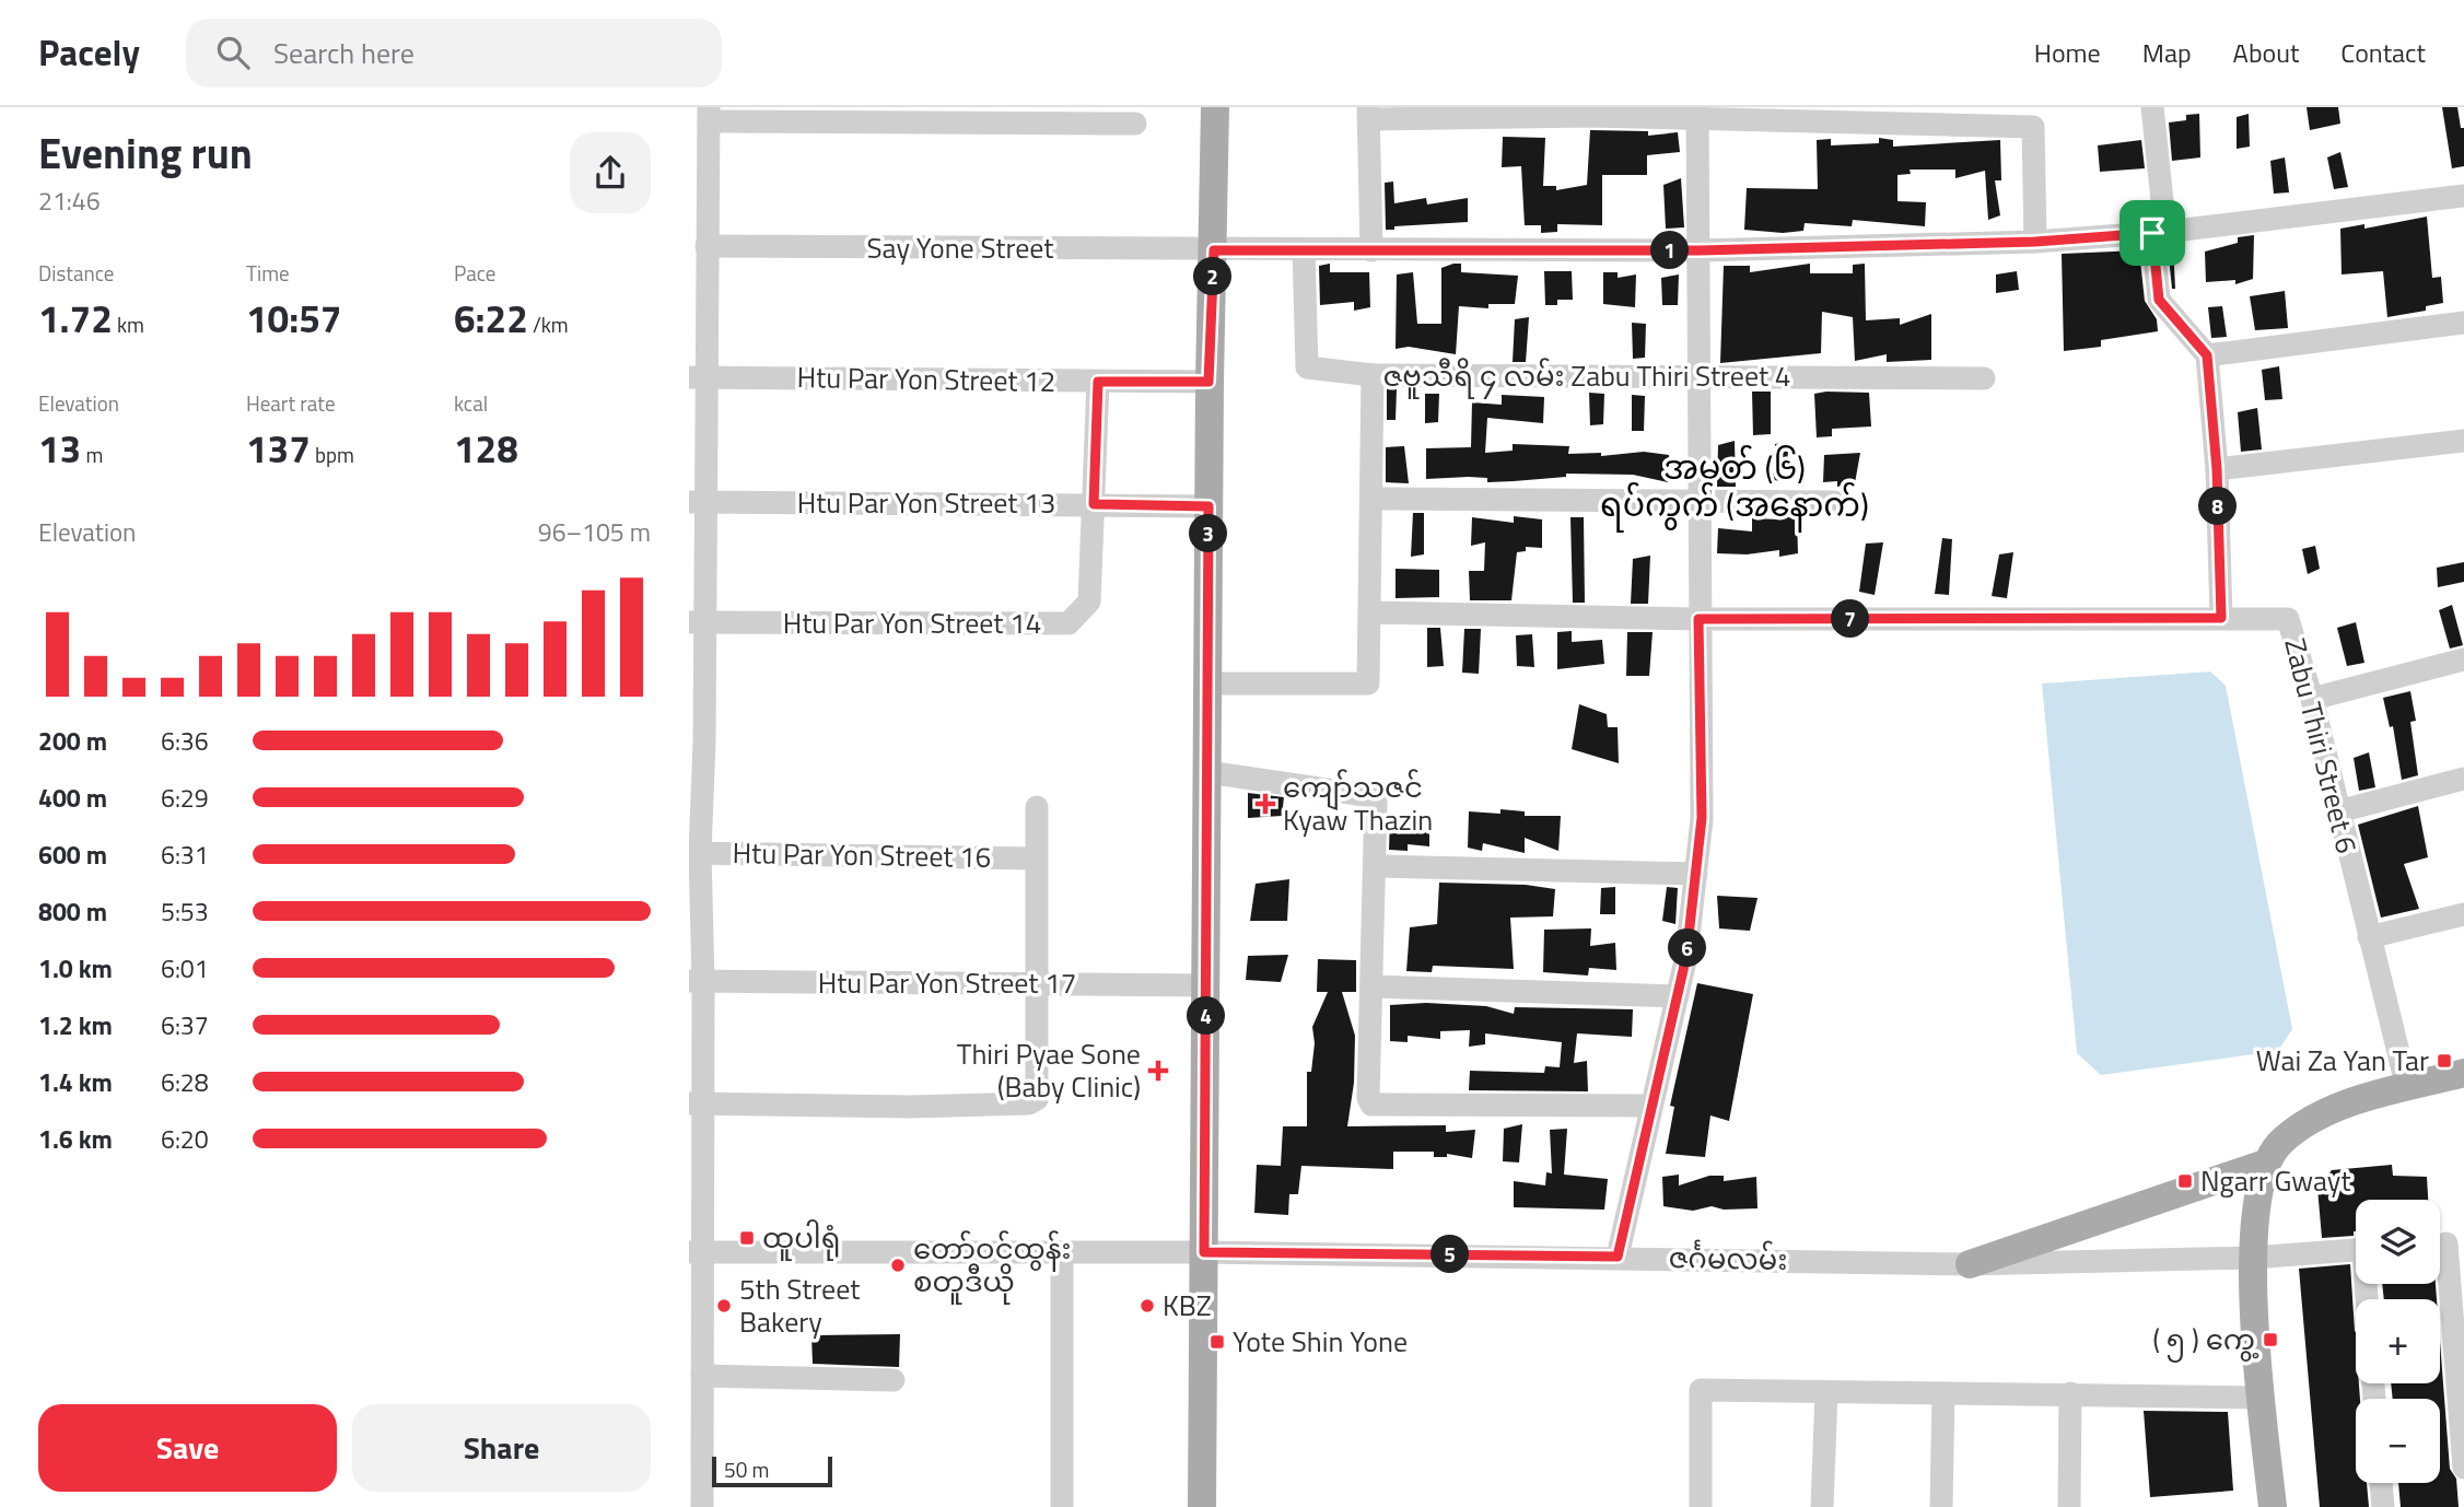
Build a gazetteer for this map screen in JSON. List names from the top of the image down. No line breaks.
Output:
{"streets":{"street":["Say Yone Street","ဇဗူသီရိ ၄ လမ်း Zabu Thiri Street 4","Htu Par Yon Street 12","Htu Par Yon Street 13","Htu Par Yon Street 14","Zabu Thiri Street 6","Htu Par Yon Street 16","Htu Par Yon Street 17","ဇင်္ဂမလမ်း"]},"crossings":[["Say Yone Street","ဇဗူသီရိ ၄ လမ်း Zabu Thiri Street 4"],["Htu Par Yon Street 12","Htu Par Yon Street 14"],["Htu Par Yon Street 13","Htu Par Yon Street 14"]],"districts":["အမှတ် (၆) ရပ်ကွက် (အနောက်)"],"places":{"health":["ကျော်သဇင် Kyaw Thazin","Thiri Pyae Sone (Baby Clinic)"],"transit":["Wai Za Yan Tar","Ngarr Gwayt","ထူပါရုံ","( ၅ ) ကွေ့","Yote Shin Yone"],"other":["တော်ဝင်ထွန်း စတူဒီယို","5th Street Bakery","KBZ"]},"scale_bar":"50 m","page":{"header":"Pacely","search":"Search here","nav":["Home","Map","About","Contact"],"heading":["Evening run","21:46"],"pins":["1","2","8","3","7","6","4","5"],"stats":[["Distance","1.72 km"],["Time","10:57"],["Pace","6:22 /km"],["Elevation","13 m"],["Heart rate","137 bpm"],["kcal","128"]],"chart":["Elevation","96–105 m"],"list":[{"name":"200 m","note":"6:36"},{"name":"400 m","note":"6:29"},{"name":"600 m","note":"6:31"},{"name":"800 m","note":"5:53"},{"name":"1.0 km","note":"6:01"},{"name":"1.2 km","note":"6:37"},{"name":"1.4 km","note":"6:28"},{"name":"1.6 km","note":"6:20"}],"map_buttons":["+","−"],"buttons":["Save","Share"],"scale":"50 m"}}
